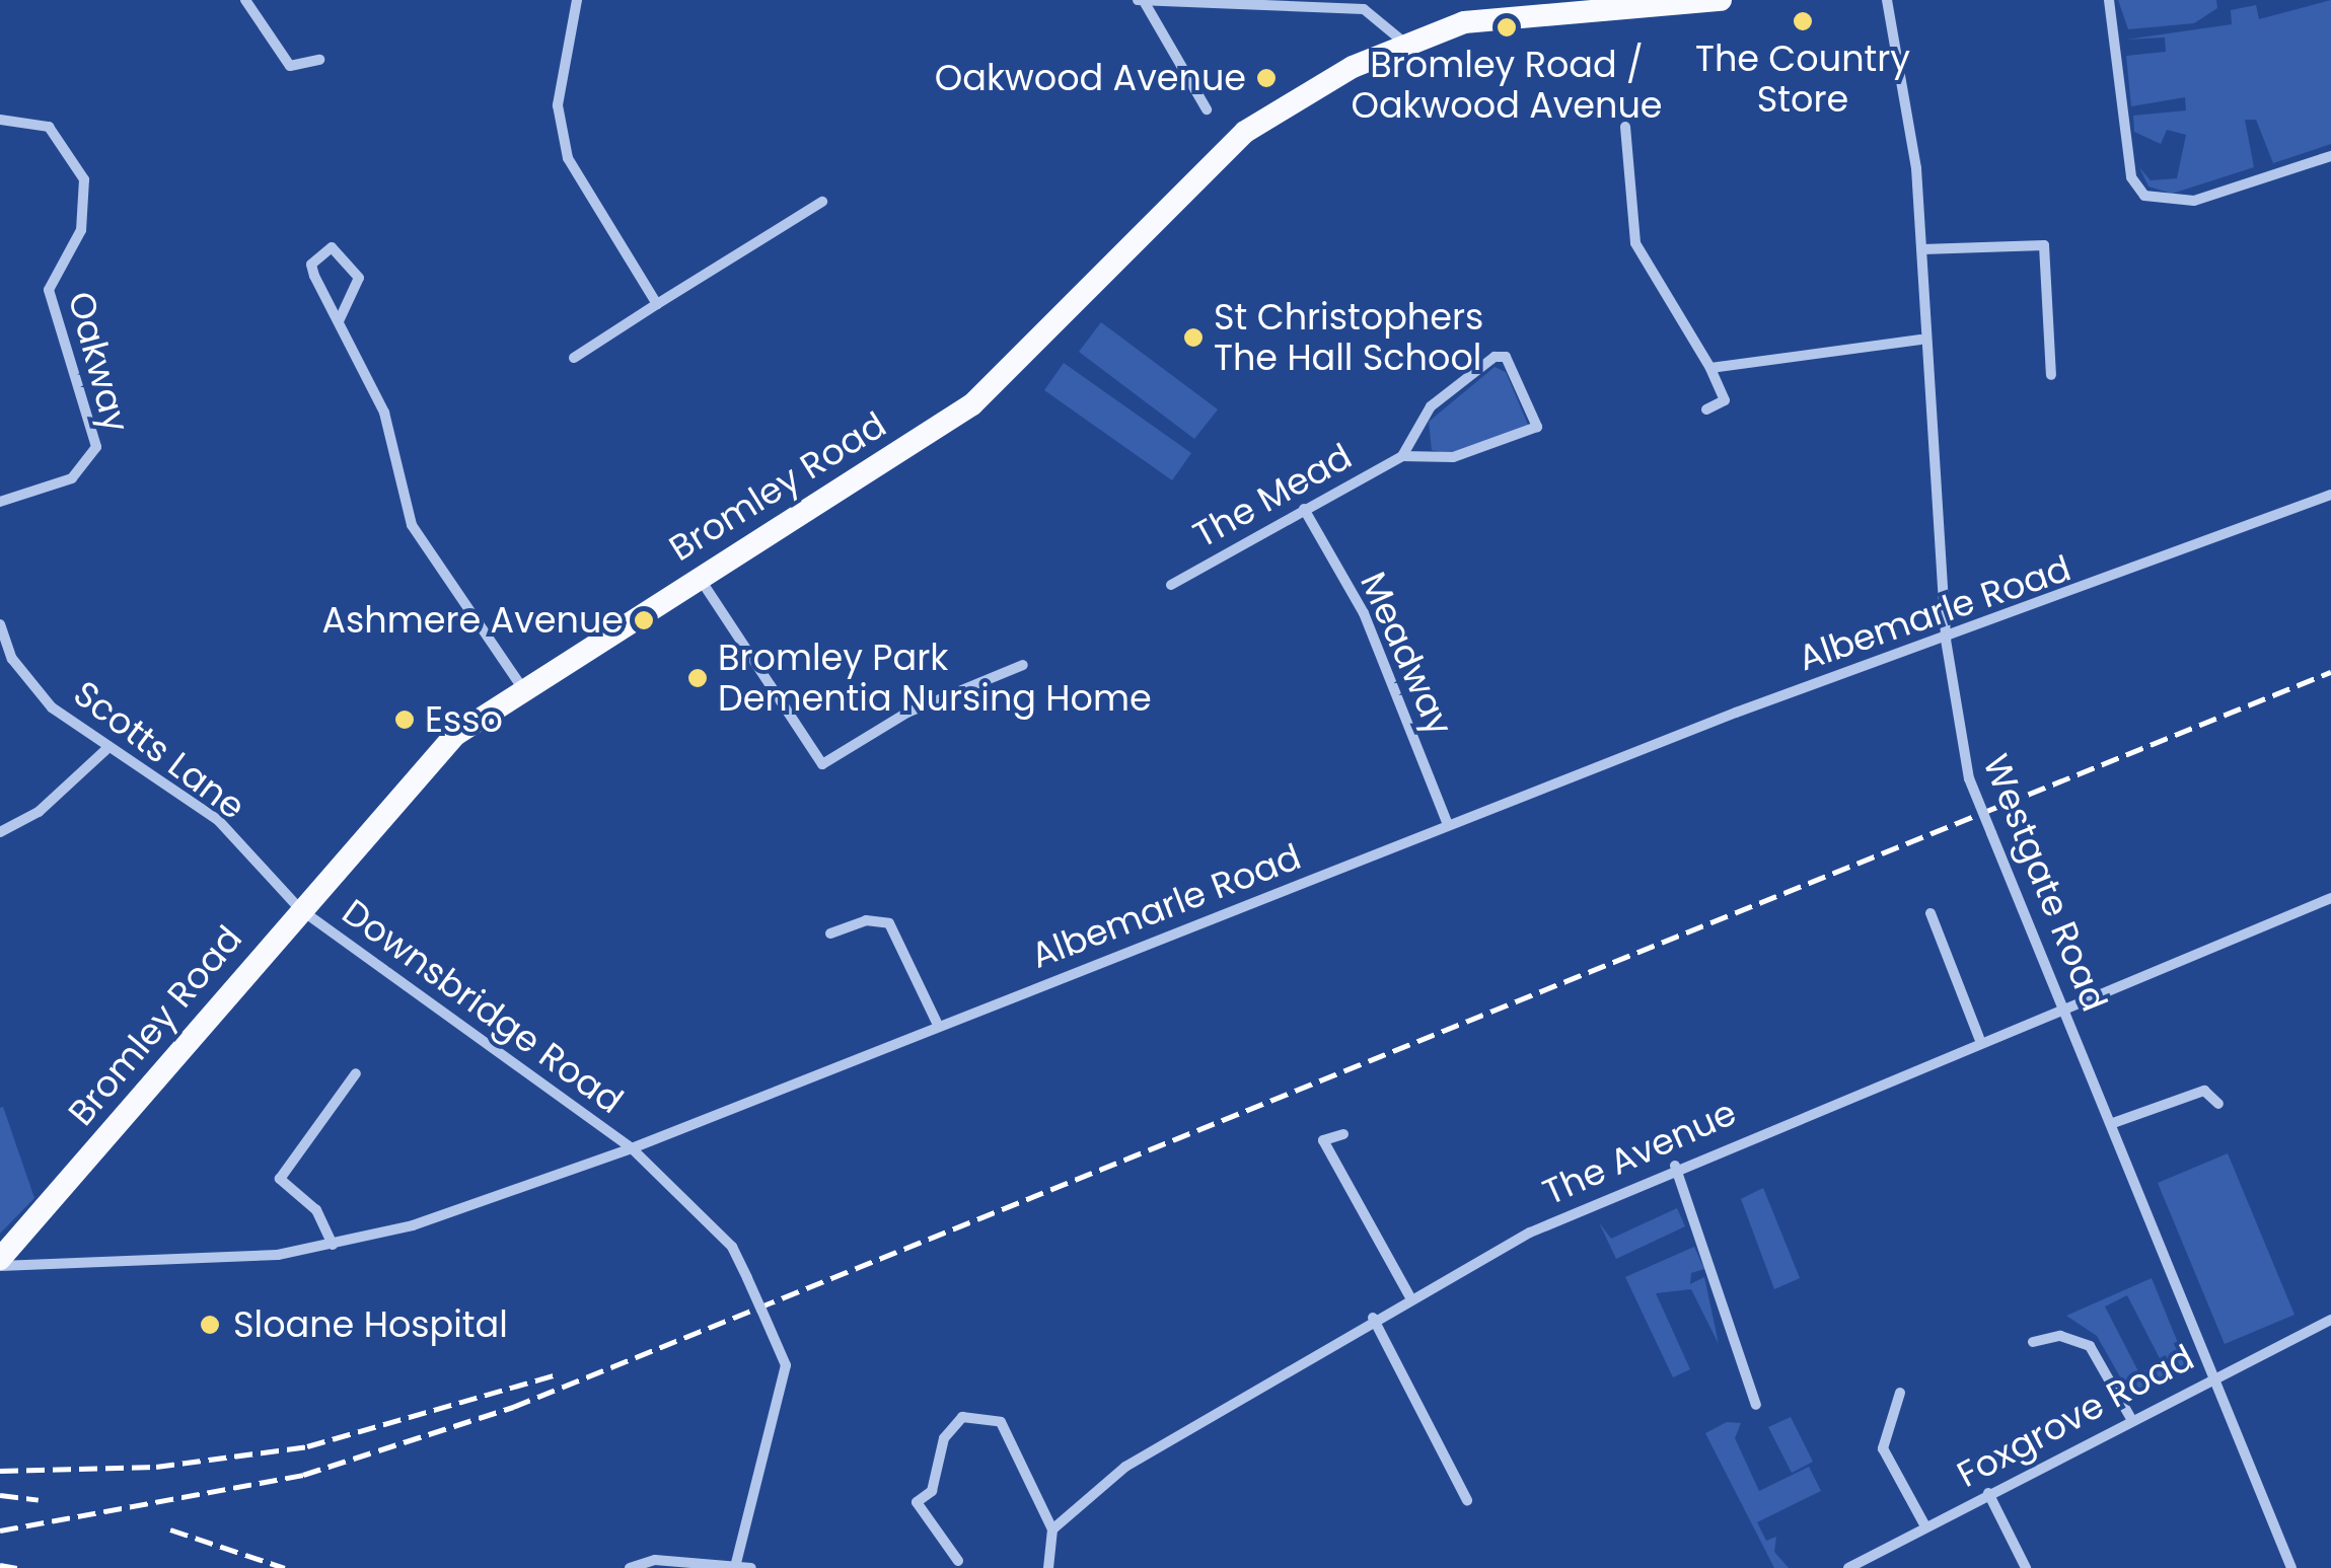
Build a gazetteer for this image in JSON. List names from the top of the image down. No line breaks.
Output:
{"streets":{"main road":["Bromley Road"],"street":["Oakway","The Mead","Albemarle Road","Meadway","Scotts Lane","Westgate Road","Downsbridge Road","The Avenue","Foxgrove Road"]},"crossings":[["Bromley Road","Albemarle Road"],["Bromley Road","Scotts Lane"],["Bromley Road","Downsbridge Road"],["The Mead","Meadway"],["Albemarle Road","Meadway"],["Albemarle Road","Westgate Road"],["Albemarle Road","Downsbridge Road"],["Scotts Lane","Downsbridge Road"],["Westgate Road","The Avenue"],["Westgate Road","Foxgrove Road"]],"places":["The Country Store","Bromley Road / Oakwood Avenue","Oakwood Avenue","St Christophers The Hall School","Ashmere Avenue","Bromley Park Dementia Nursing Home","Esso","Sloane Hospital"]}
